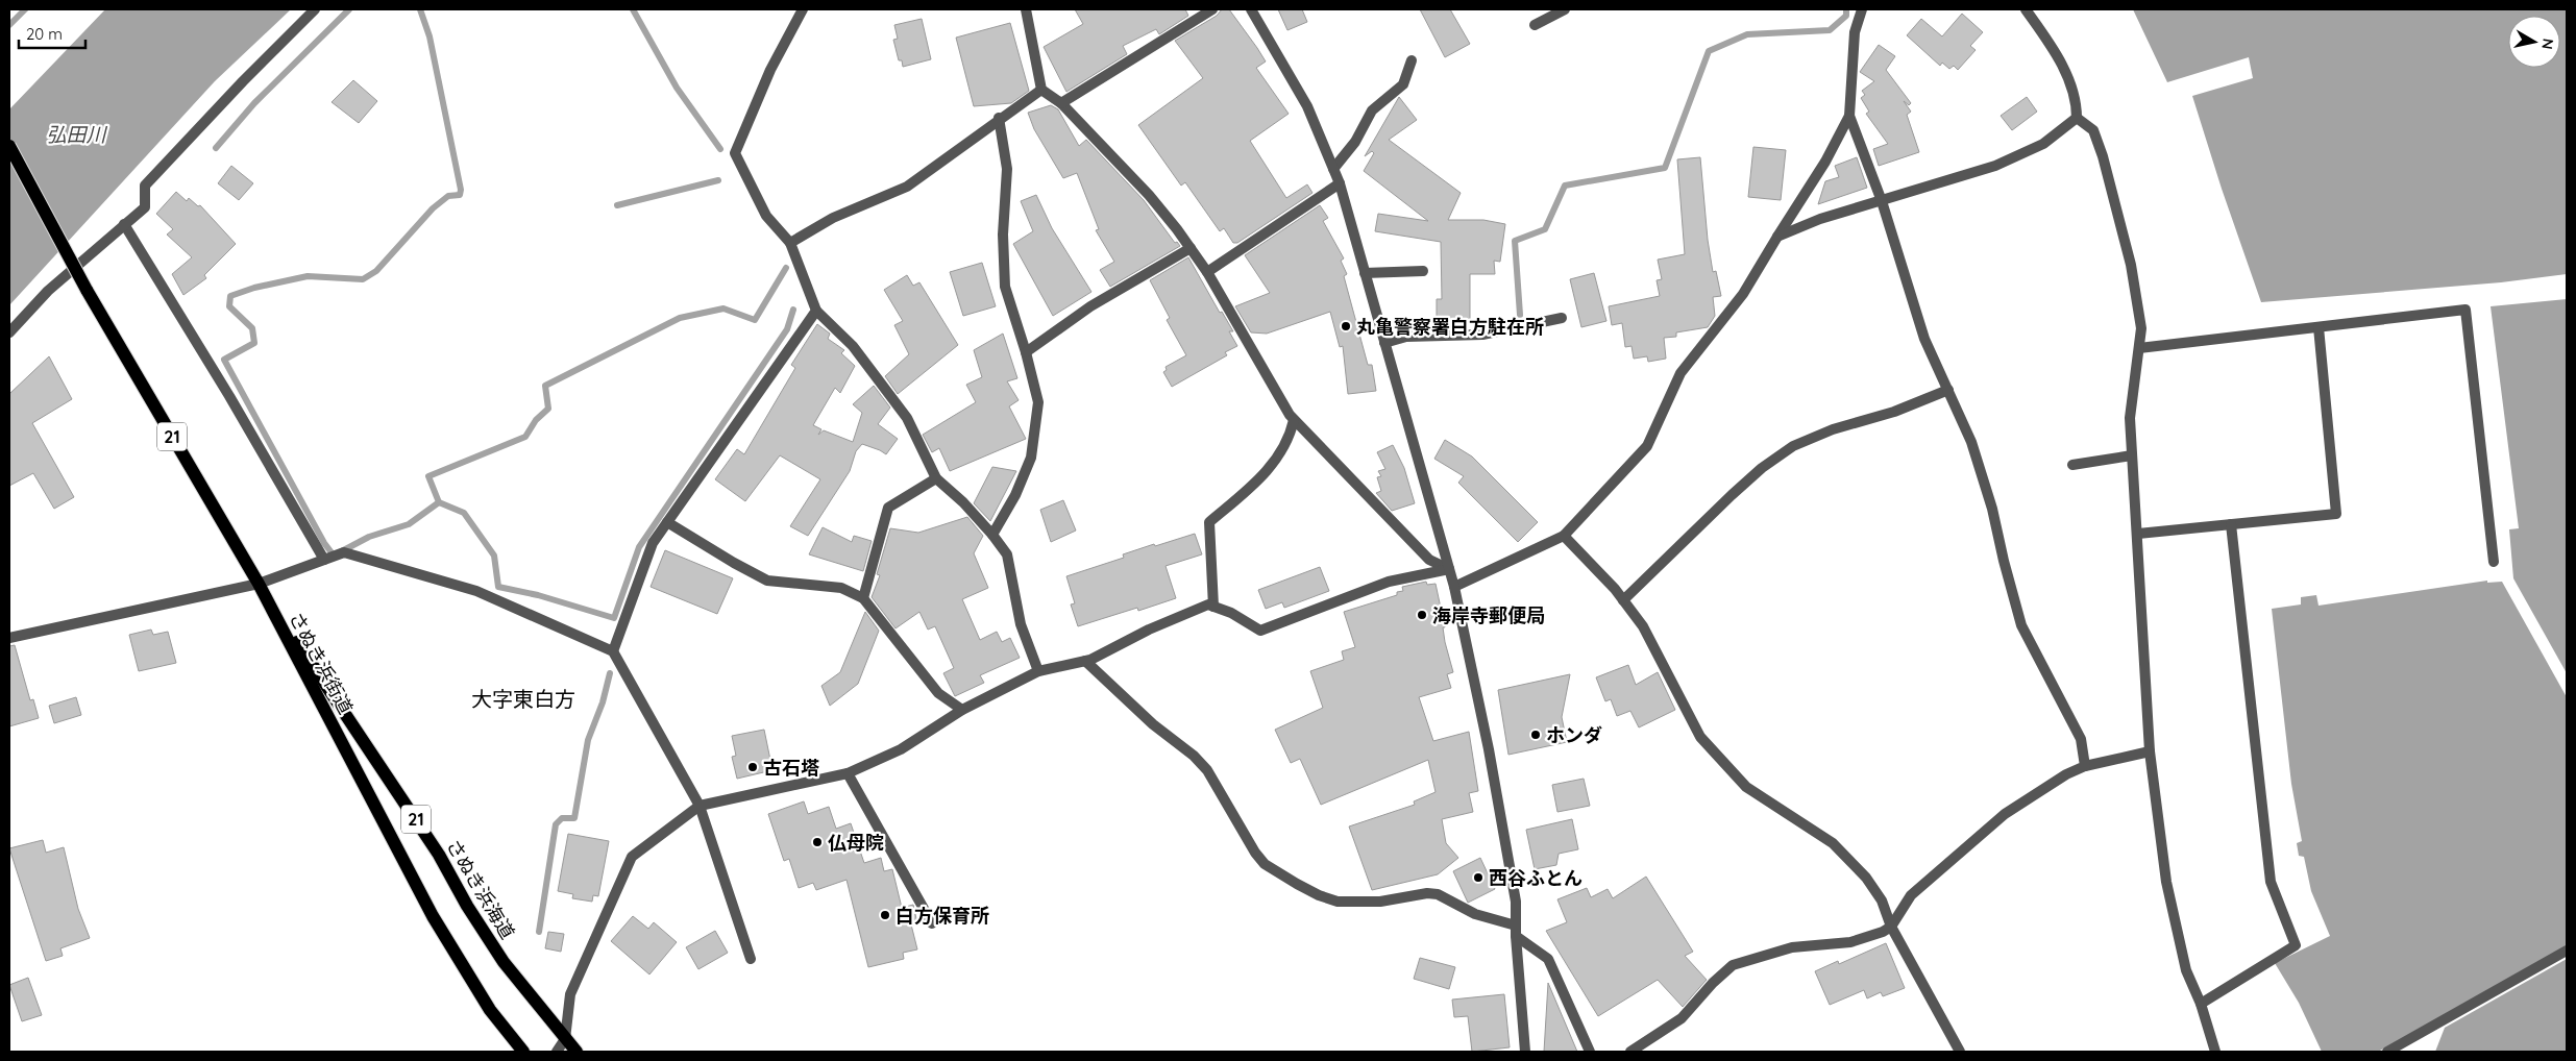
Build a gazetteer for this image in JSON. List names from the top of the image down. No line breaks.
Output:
{"streets":{"main road":["21","さぬき浜街道","さぬき浜海道"]},"crossings":[["さぬき浜街道","さぬき浜海道"]],"districts":["大字東白方"],"water":["弘田川"],"places":["丸亀警察署白方駐在所","海岸寺郵便局","ホンダ","古石塔","仏母院","西谷ふとん","白方保育所"],"scale_bar":"20 m","north":"right"}
